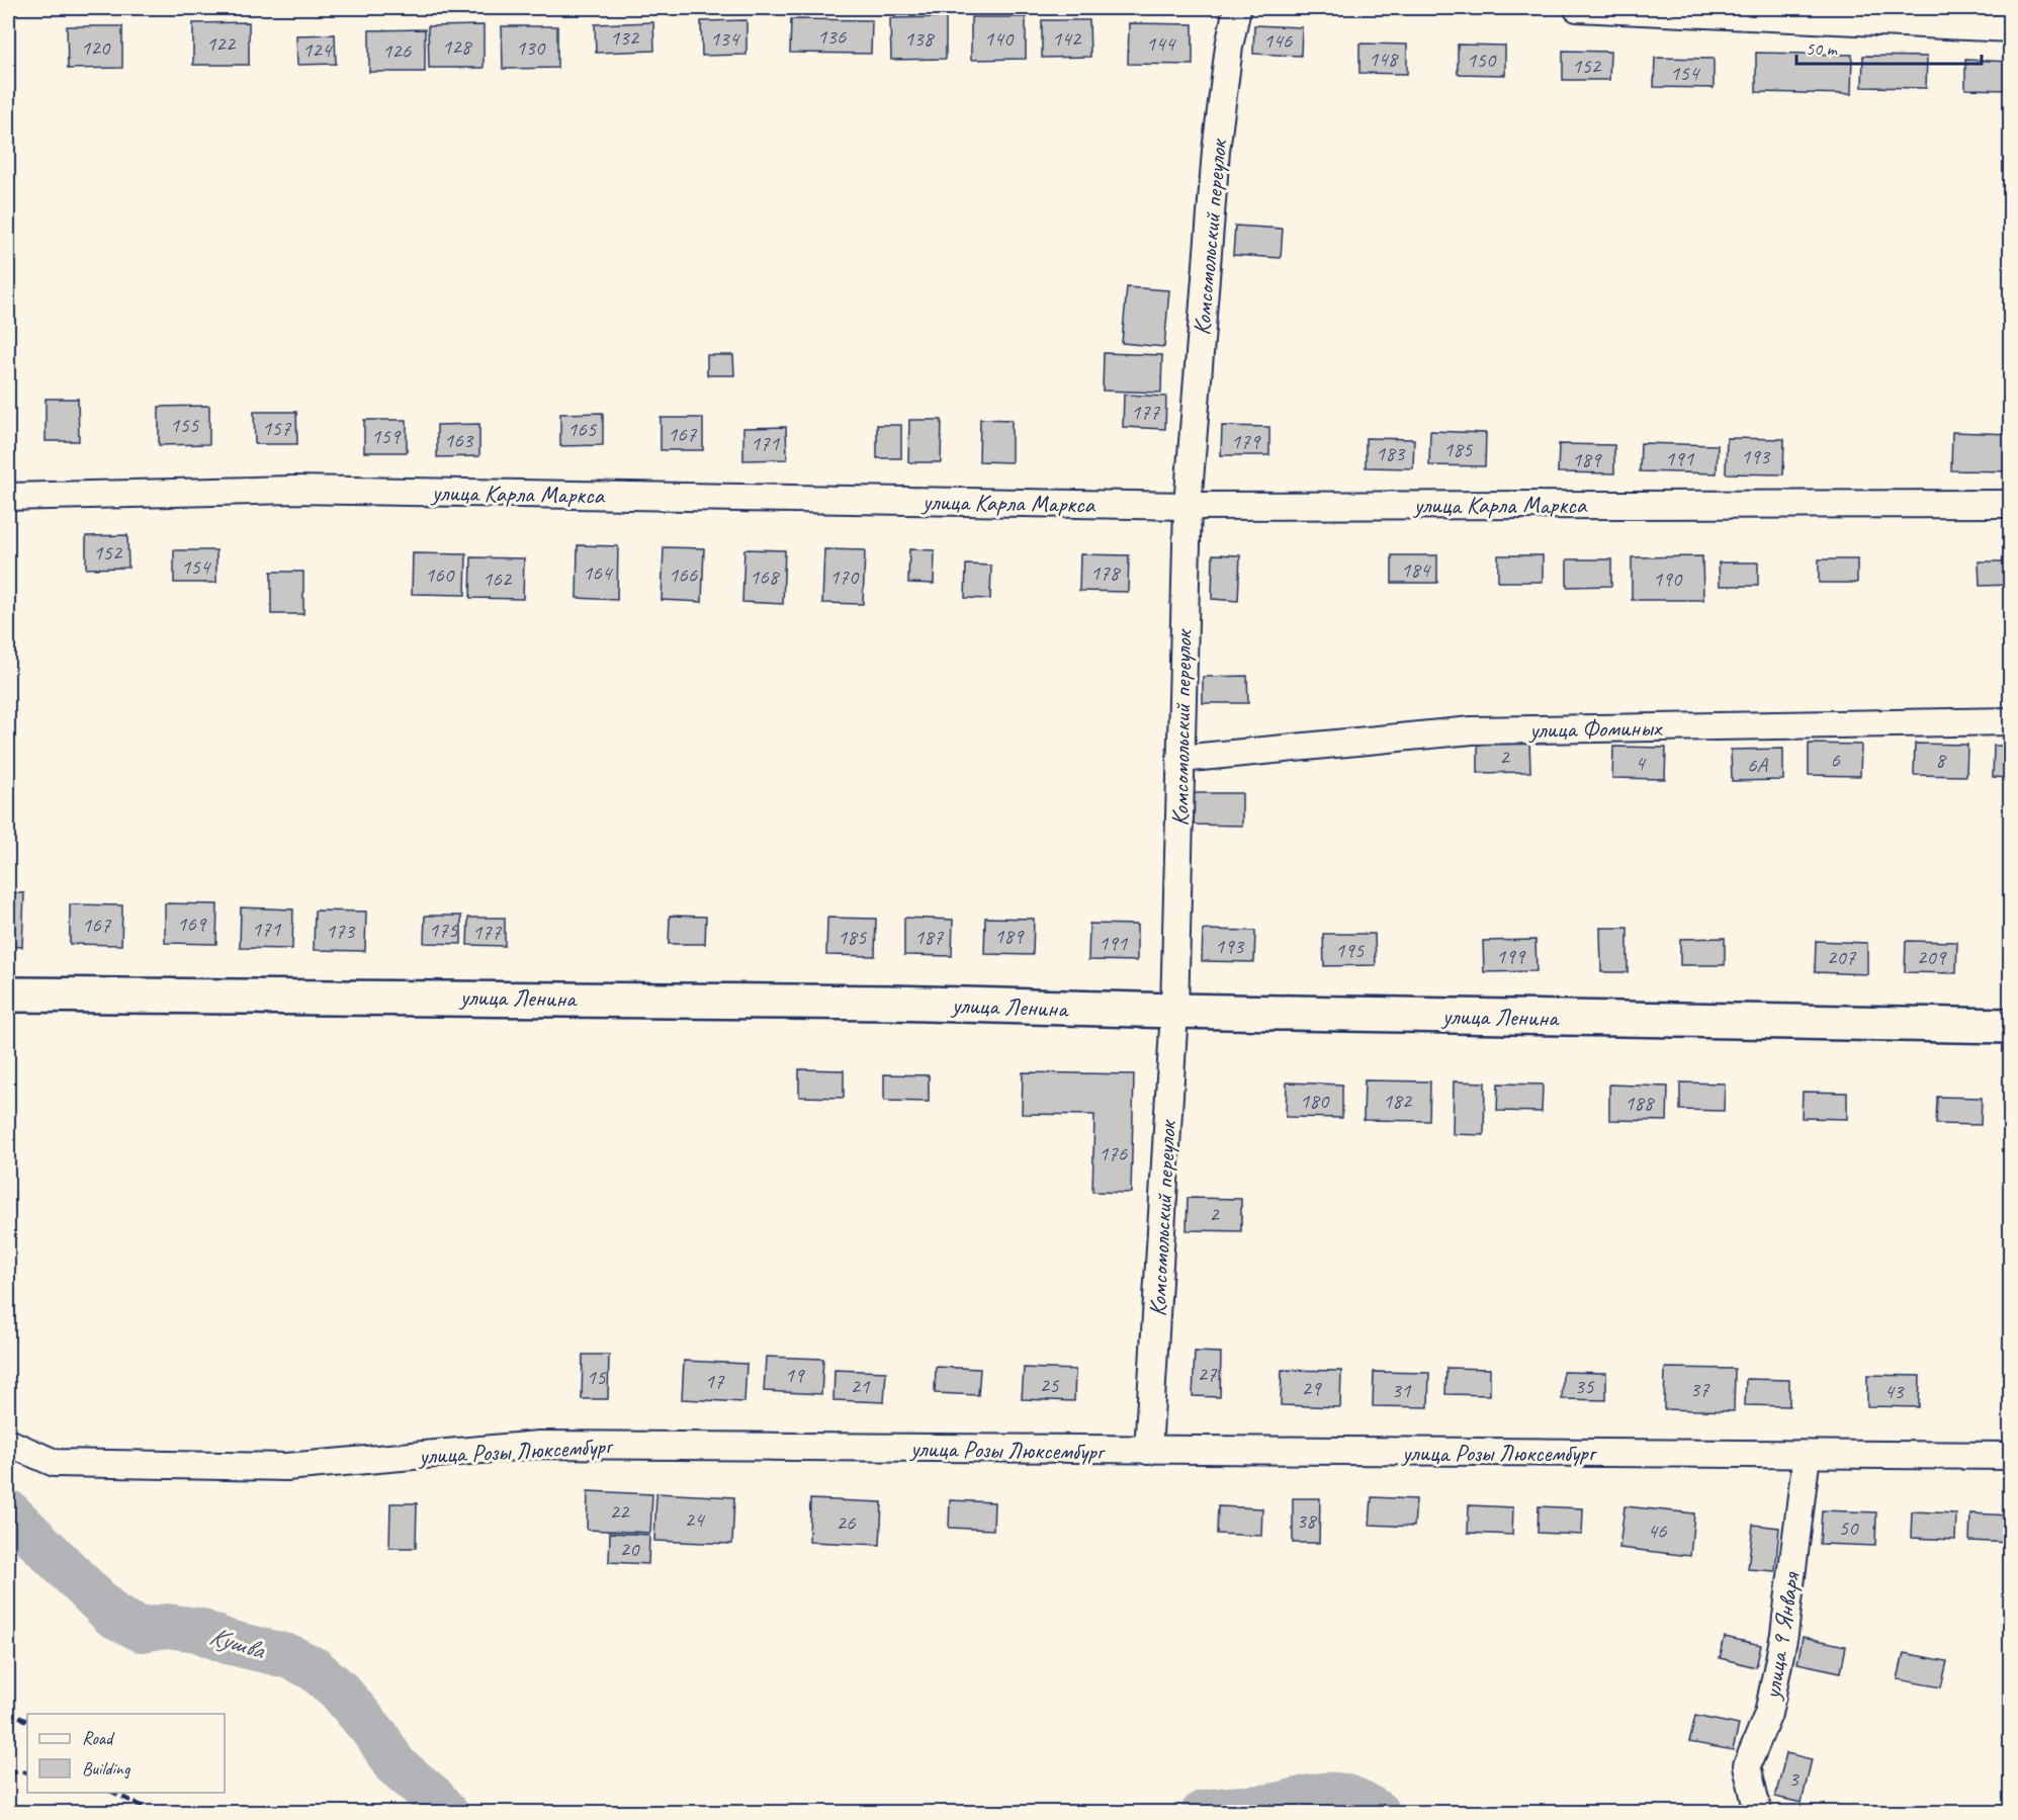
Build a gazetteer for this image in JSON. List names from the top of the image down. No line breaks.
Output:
{"streets":{"main road":["улица Ленина"],"street":["Комсомольский переулок","улица Карла Маркса","улица Фоминых","улица Розы Люксембург","улица 9 Января"]},"crossings":[["Комсомольский переулок","улица Карла Маркса"],["Комсомольский переулок","улица Фоминых"],["Комсомольский переулок","улица Ленина"],["Комсомольский переулок","улица Розы Люксембург"],["улица Розы Люксембург","улица 9 Января"]],"water":["Кушва"],"house_numbers":["136","132","134","138","140","142","146","122","144","128","120","130","124","126","148","150","152","154","177","155","157","165","167","159","163","179","171","185","183","193","191","189","152","154","184","164","178","160","166","168","170","162","190","2","6","8","4","6А","169","167","171","175","173","177","189","185","187","191","193","195","199","207","209","180","182","188","176","2","27","19","15","17","25","21","35","29","37","31","43","22","24","38","26","50","46","20","3"],"legend":["Road","Building"],"scale_bar":"50 m"}
